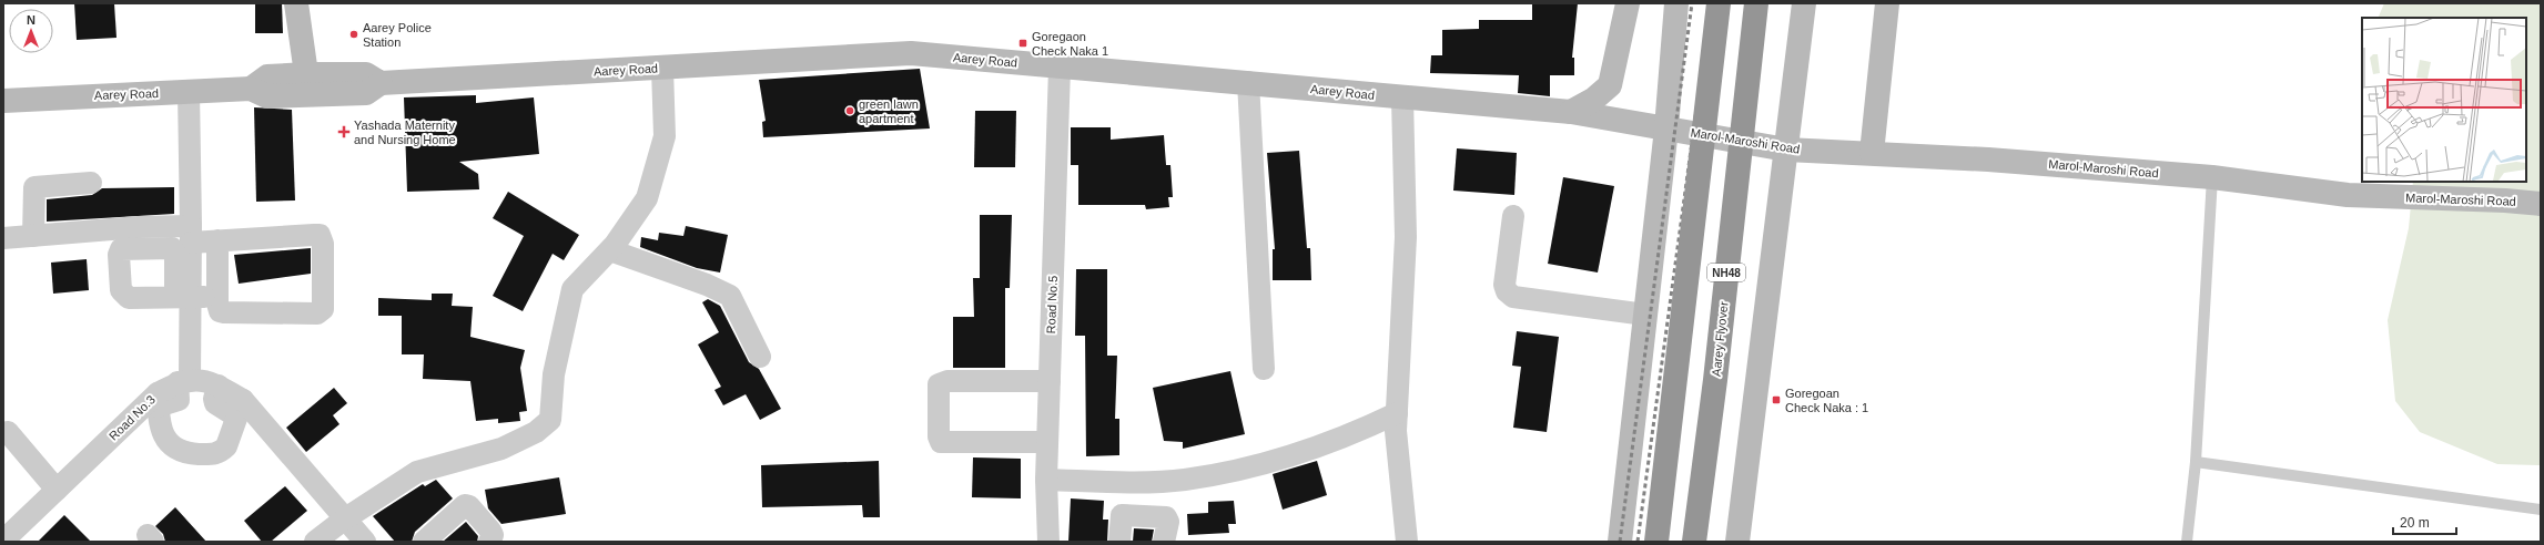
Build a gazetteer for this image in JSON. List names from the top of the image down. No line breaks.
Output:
{"streets":{"highway":["NH48","Aarey Flyover"],"street":["Aarey Road","Marol-Maroshi Road","Road No.5","Road No.3"]},"crossings":[["Aarey Road","Marol-Maroshi Road"],["Aarey Road","Road No.5"]],"places":{"other":["Aarey Police Station","green lawn apartment"],"transit":["Goregaon Check Naka 1","Goregoan Check Naka : 1"],"health":["Yashada Maternity and Nursing Home"]},"scale_bar":"20 m","north":"top"}
